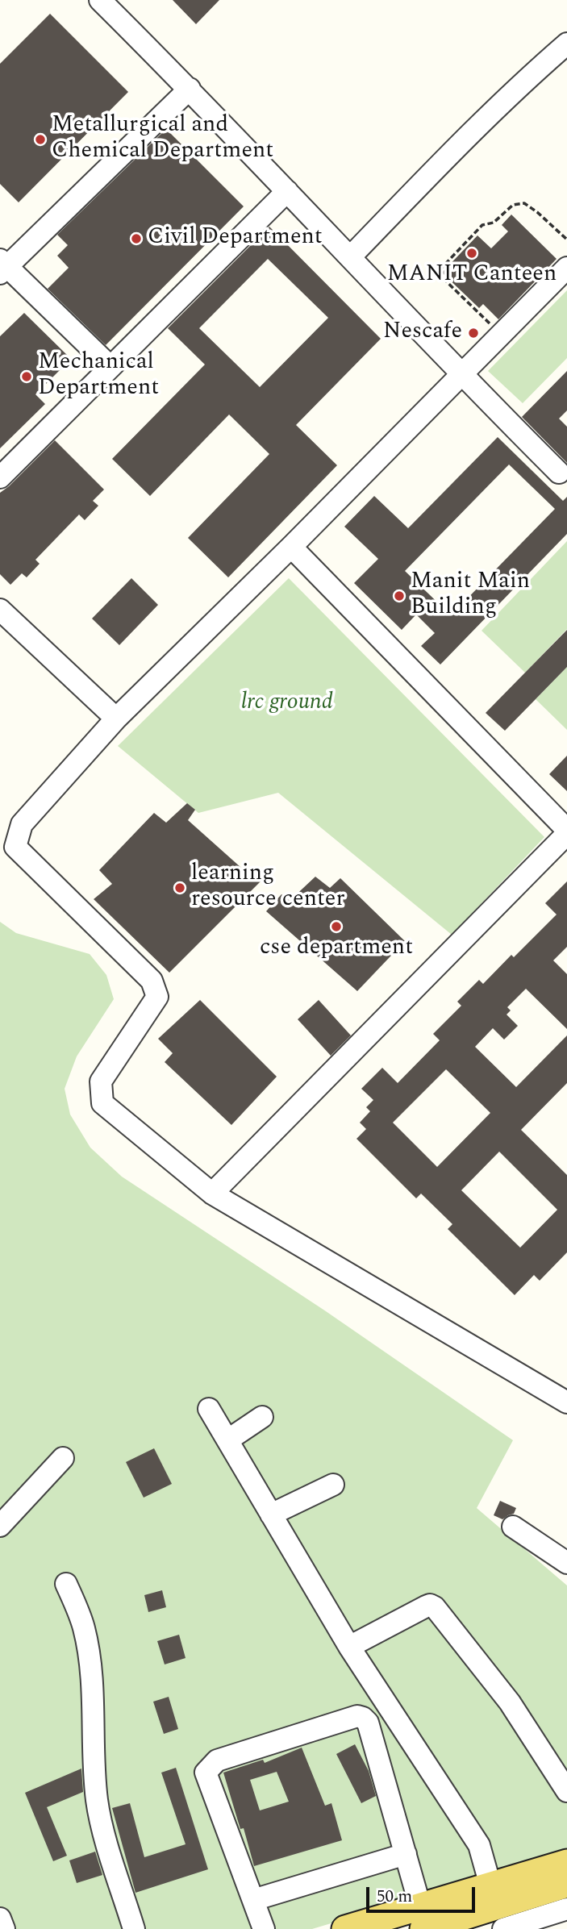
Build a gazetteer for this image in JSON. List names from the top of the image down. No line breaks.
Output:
{"parks":["lrc ground"],"places":["Metallurgical and Chemical Department","Civil Department","MANIT Canteen","Nescafe","Mechanical Department","Manit Main Building","learning resource center","cse department"],"scale_bar":"50 m"}
